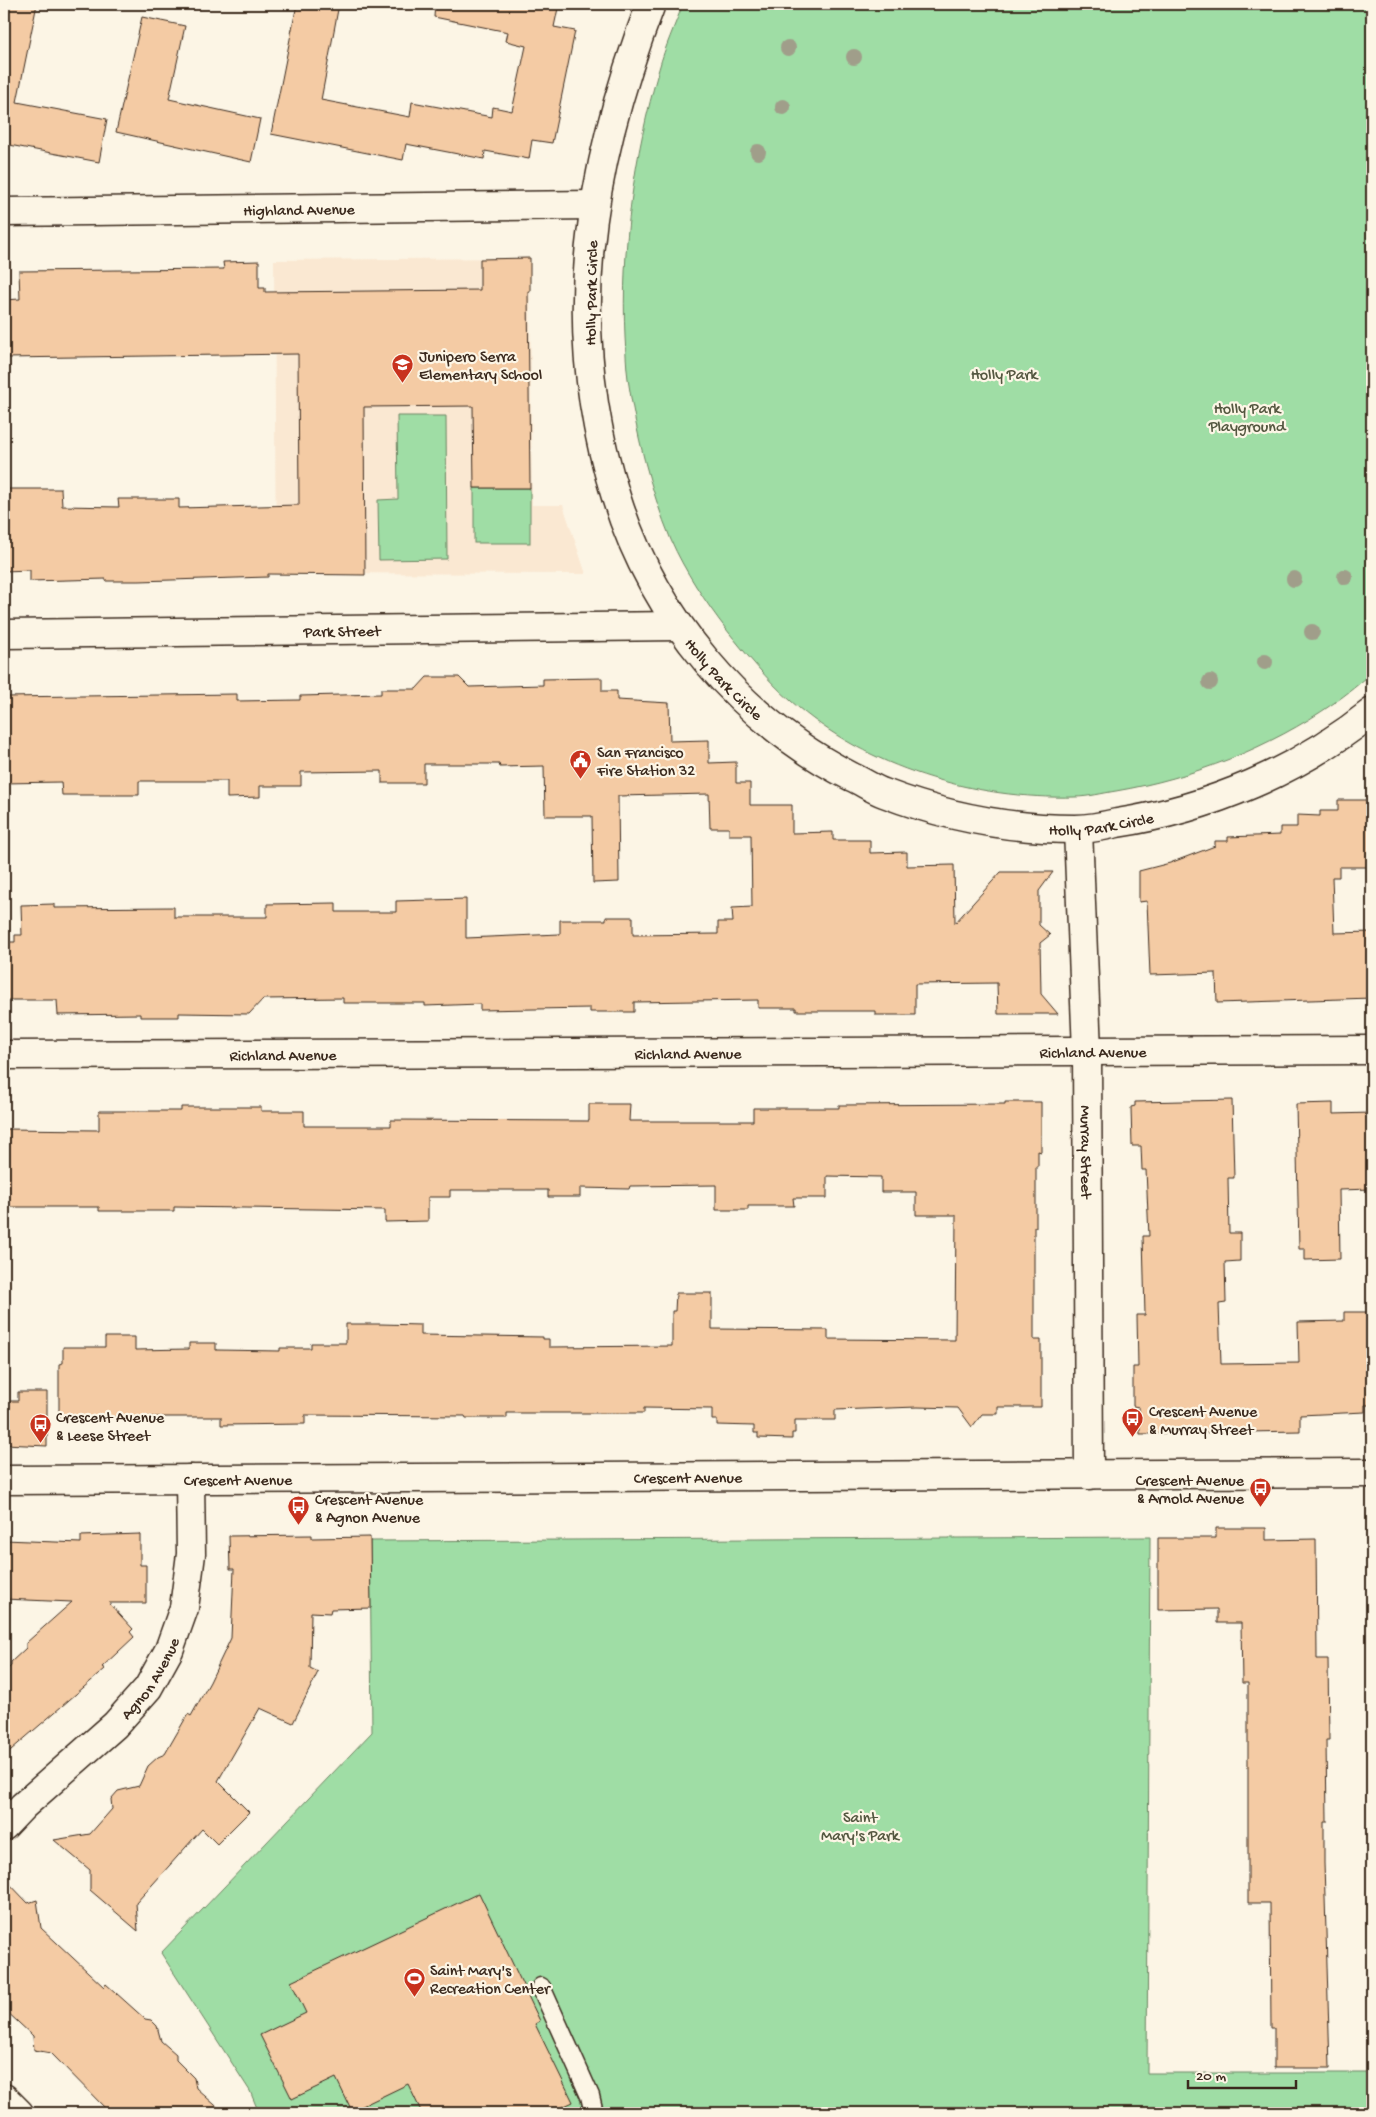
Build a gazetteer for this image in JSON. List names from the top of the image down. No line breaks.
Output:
{"streets":{"street":["Highland Avenue","Holly Park Circle","Park Street","Richland Avenue","Murray Street","Crescent Avenue","Agnon Avenue"]},"crossings":[["Highland Avenue","Holly Park Circle"],["Holly Park Circle","Park Street"],["Holly Park Circle","Murray Street"],["Richland Avenue","Murray Street"],["Murray Street","Crescent Avenue"],["Crescent Avenue","Agnon Avenue"]],"parks":["Holly Park","Holly Park Playground","Saint Mary's Park"],"places":{"school or university":["Junipero Serra Elementary School"],"public building":["San Francisco Fire Station 32"],"bus stop":["Crescent Avenue & Murray Street","Crescent Avenue & Leese Street","Crescent Avenue & Arnold Avenue","Crescent Avenue & Agnon Avenue"],"sports":["Saint Mary's Recreation Center"]},"scale_bar":"20 m"}
